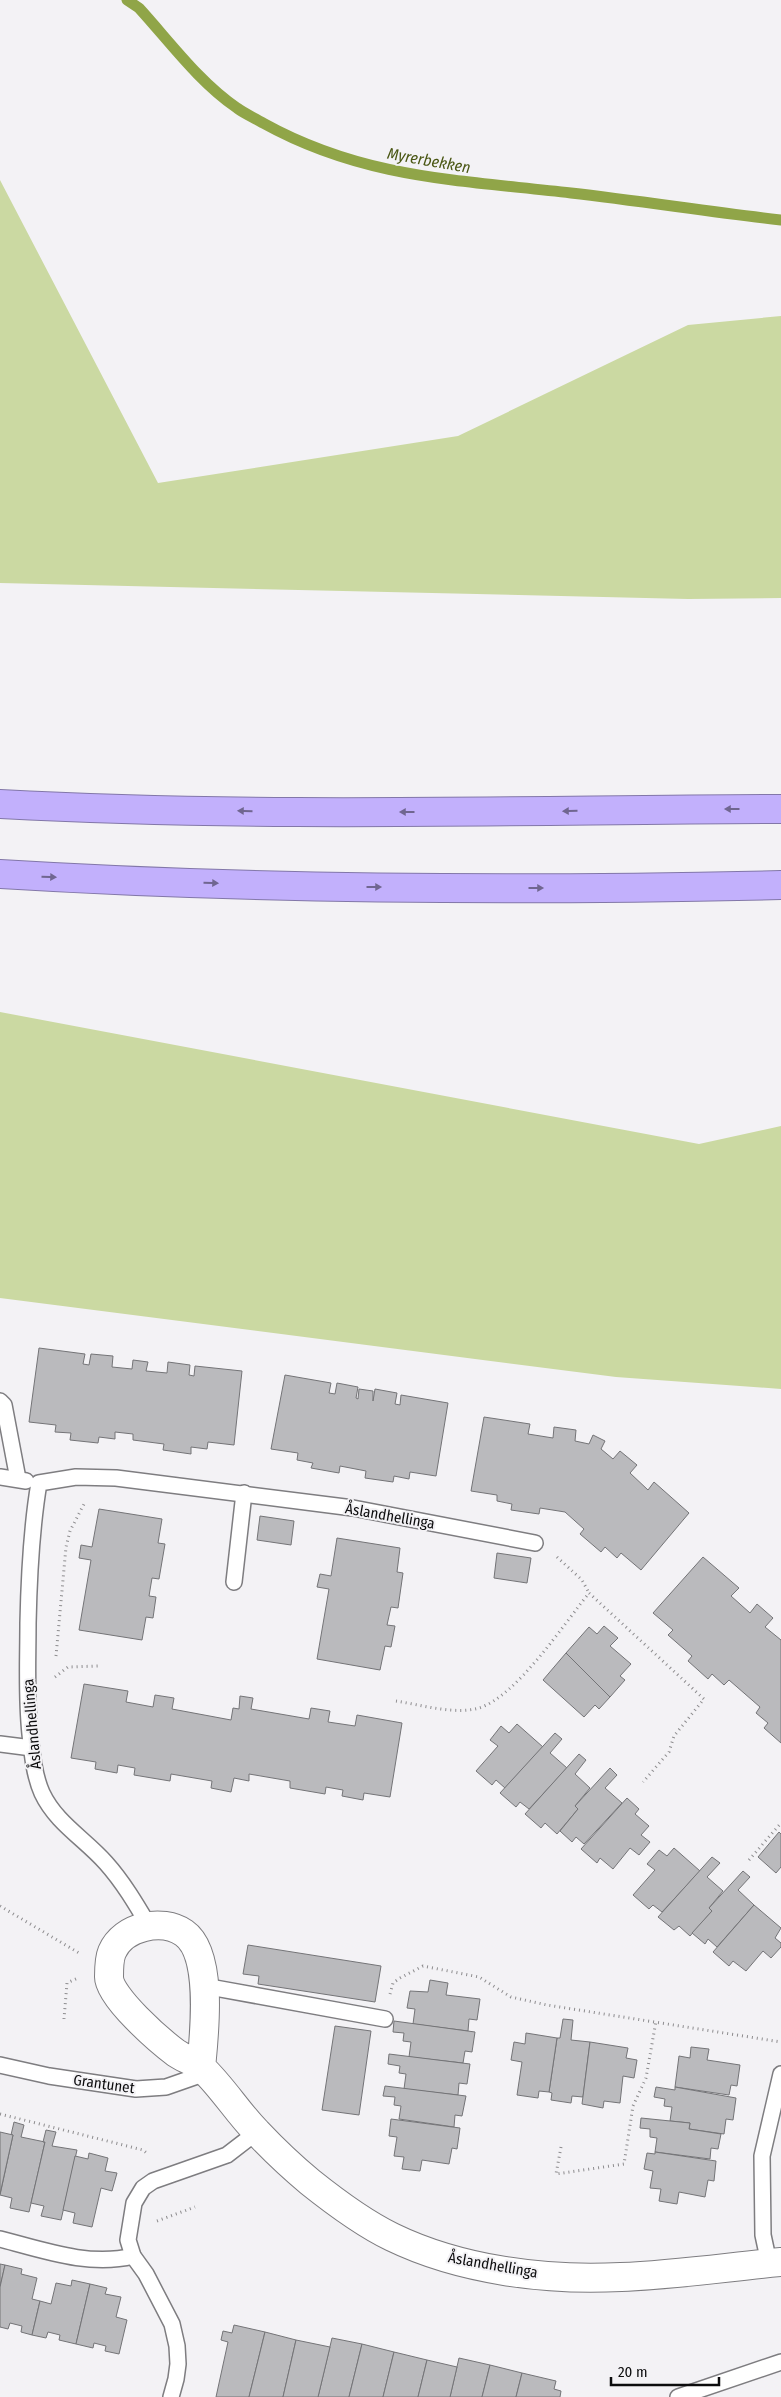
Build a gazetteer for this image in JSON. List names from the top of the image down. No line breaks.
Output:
{"streets":{"street":["Åslandhellinga"],"lane":["Grantunet"]},"crossings":[["Åslandhellinga","Grantunet"]],"water":["Myrerbekken"],"scale_bar":"20 m"}
